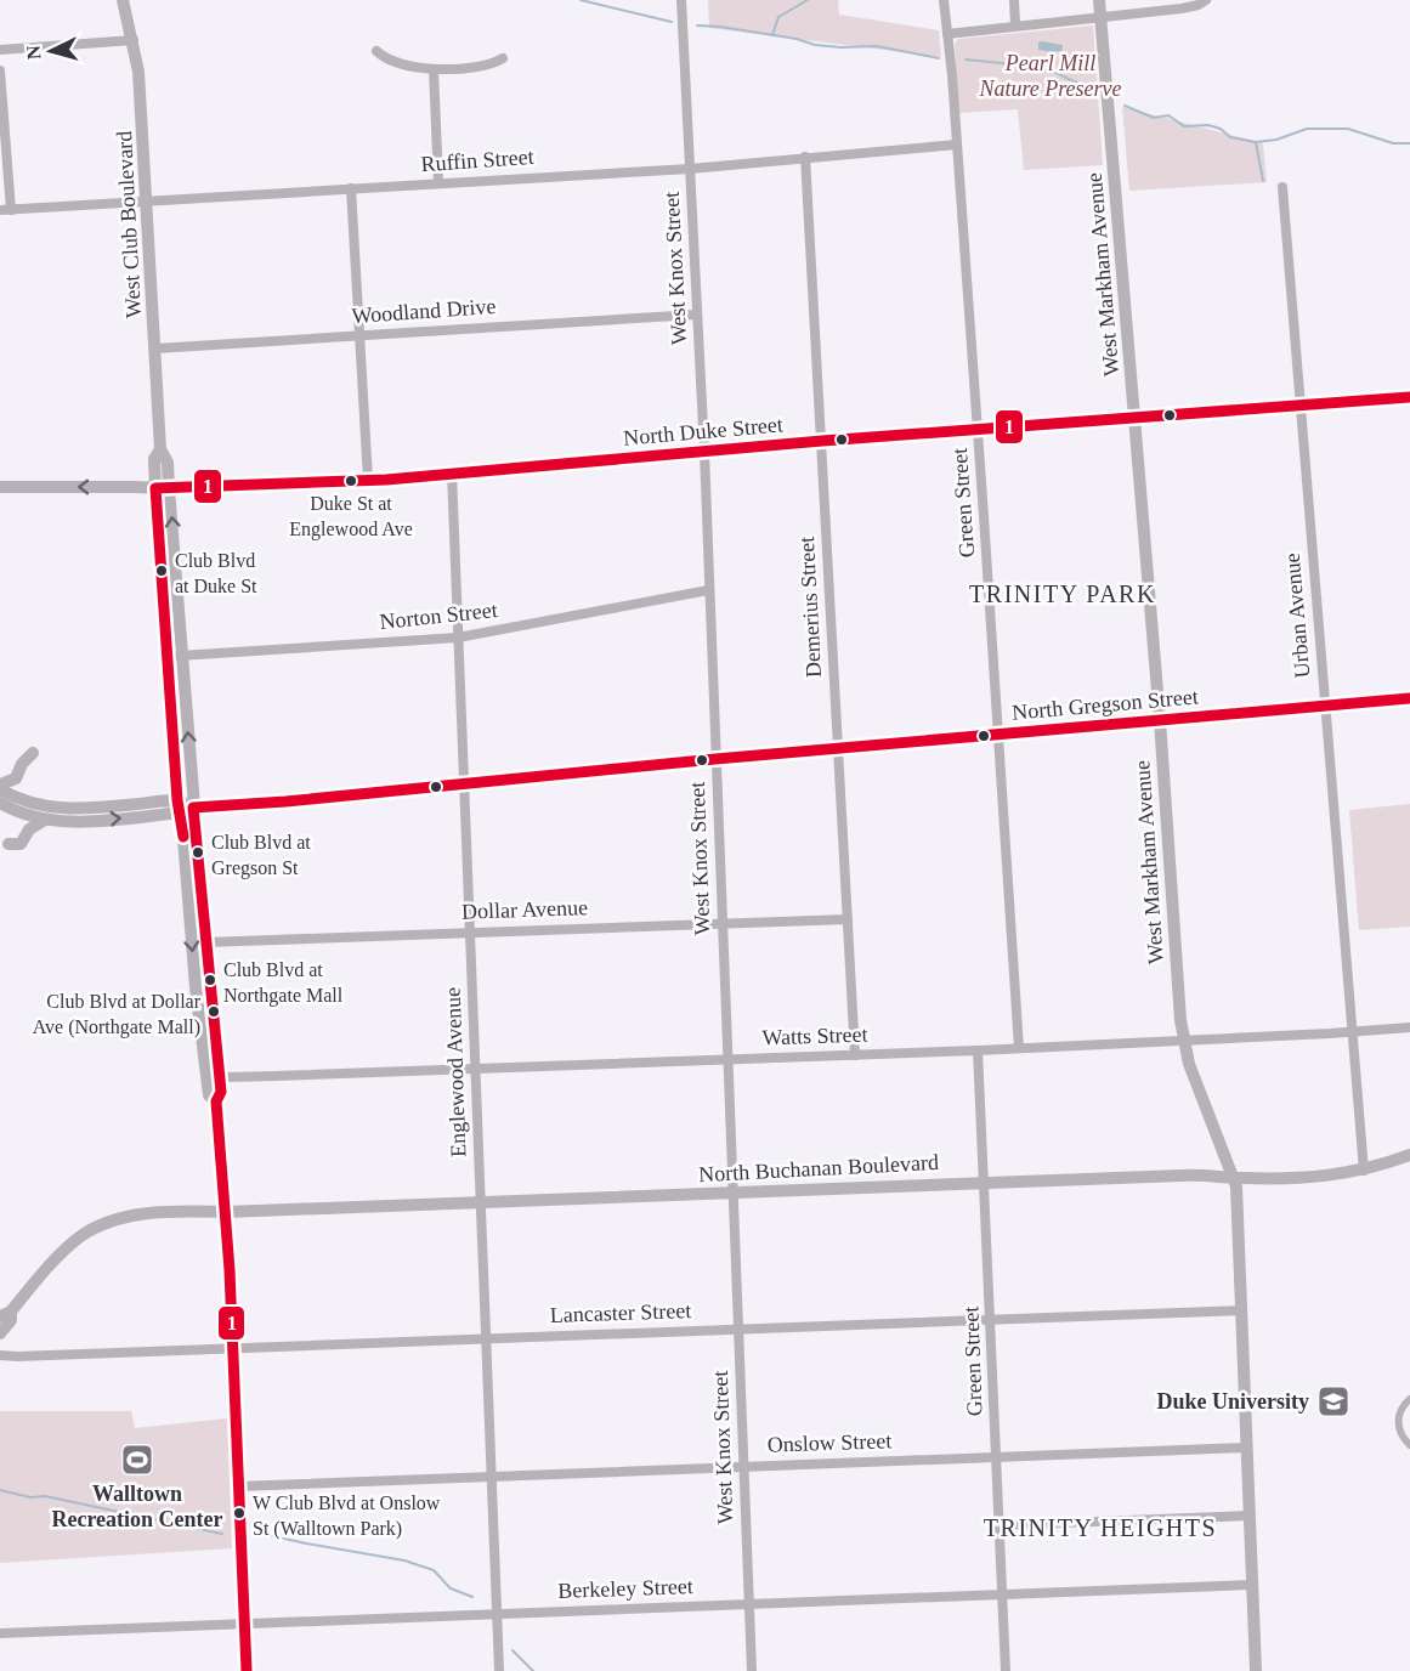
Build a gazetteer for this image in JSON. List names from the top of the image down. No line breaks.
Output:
{"streets":{"main road":["West Club Boulevard","North Duke Street","North Gregson Street"],"street":["Ruffin Street","West Knox Street","West Markham Avenue","Woodland Drive","Green Street","Demerius Street","Norton Street","Urban Avenue","Dollar Avenue","Watts Street","Englewood Avenue","North Buchanan Boulevard","Lancaster Street","Onslow Street","Berkeley Street"]},"crossings":[["Ruffin Street","West Club Boulevard"],["Ruffin Street","West Knox Street"],["Ruffin Street","Green Street"],["Ruffin Street","Demerius Street"],["West Club Boulevard","Woodland Drive"],["West Club Boulevard","North Duke Street"],["West Club Boulevard","Norton Street"],["West Club Boulevard","North Gregson Street"],["West Club Boulevard","Dollar Avenue"],["West Club Boulevard","Watts Street"],["West Club Boulevard","North Buchanan Boulevard"],["West Club Boulevard","Lancaster Street"],["West Club Boulevard","Onslow Street"],["West Club Boulevard","Berkeley Street"],["West Knox Street","Woodland Drive"],["West Knox Street","North Duke Street"],["West Knox Street","Norton Street"],["West Knox Street","North Gregson Street"],["West Knox Street","Dollar Avenue"],["West Knox Street","Watts Street"],["West Knox Street","North Buchanan Boulevard"],["West Knox Street","Lancaster Street"],["West Knox Street","Onslow Street"],["West Knox Street","Berkeley Street"],["West Markham Avenue","North Duke Street"],["West Markham Avenue","North Gregson Street"],["West Markham Avenue","Watts Street"],["West Markham Avenue","North Buchanan Boulevard"],["West Markham Avenue","Lancaster Street"],["West Markham Avenue","Onslow Street"],["West Markham Avenue","Berkeley Street"],["North Duke Street","Green Street"],["North Duke Street","Demerius Street"],["North Duke Street","Urban Avenue"],["North Duke Street","Englewood Avenue"],["Green Street","North Gregson Street"],["Green Street","Watts Street"],["Green Street","North Buchanan Boulevard"],["Green Street","Lancaster Street"],["Green Street","Onslow Street"],["Green Street","Berkeley Street"],["Demerius Street","North Gregson Street"],["Demerius Street","Dollar Avenue"],["Demerius Street","Watts Street"],["Norton Street","Englewood Avenue"],["Urban Avenue","North Gregson Street"],["Urban Avenue","Watts Street"],["Urban Avenue","North Buchanan Boulevard"],["North Gregson Street","Englewood Avenue"],["Dollar Avenue","Englewood Avenue"],["Watts Street","Englewood Avenue"],["Englewood Avenue","North Buchanan Boulevard"],["Englewood Avenue","Lancaster Street"],["Englewood Avenue","Onslow Street"],["Englewood Avenue","Berkeley Street"]],"districts":["TRINITY PARK","TRINITY HEIGHTS"],"parks":["Pearl Mill Nature Preserve"],"places":{"other":["Duke St at Englewood Ave","Club Blvd at Duke St","Club Blvd at Gregson St","Club Blvd at Northgate Mall","Club Blvd at Dollar Ave (Northgate Mall)","W Club Blvd at Onslow St (Walltown Park)"],"school or university":["Duke University"],"sports":["Walltown Recreation Center"]},"lines":["transit line 1"],"north":"left"}
